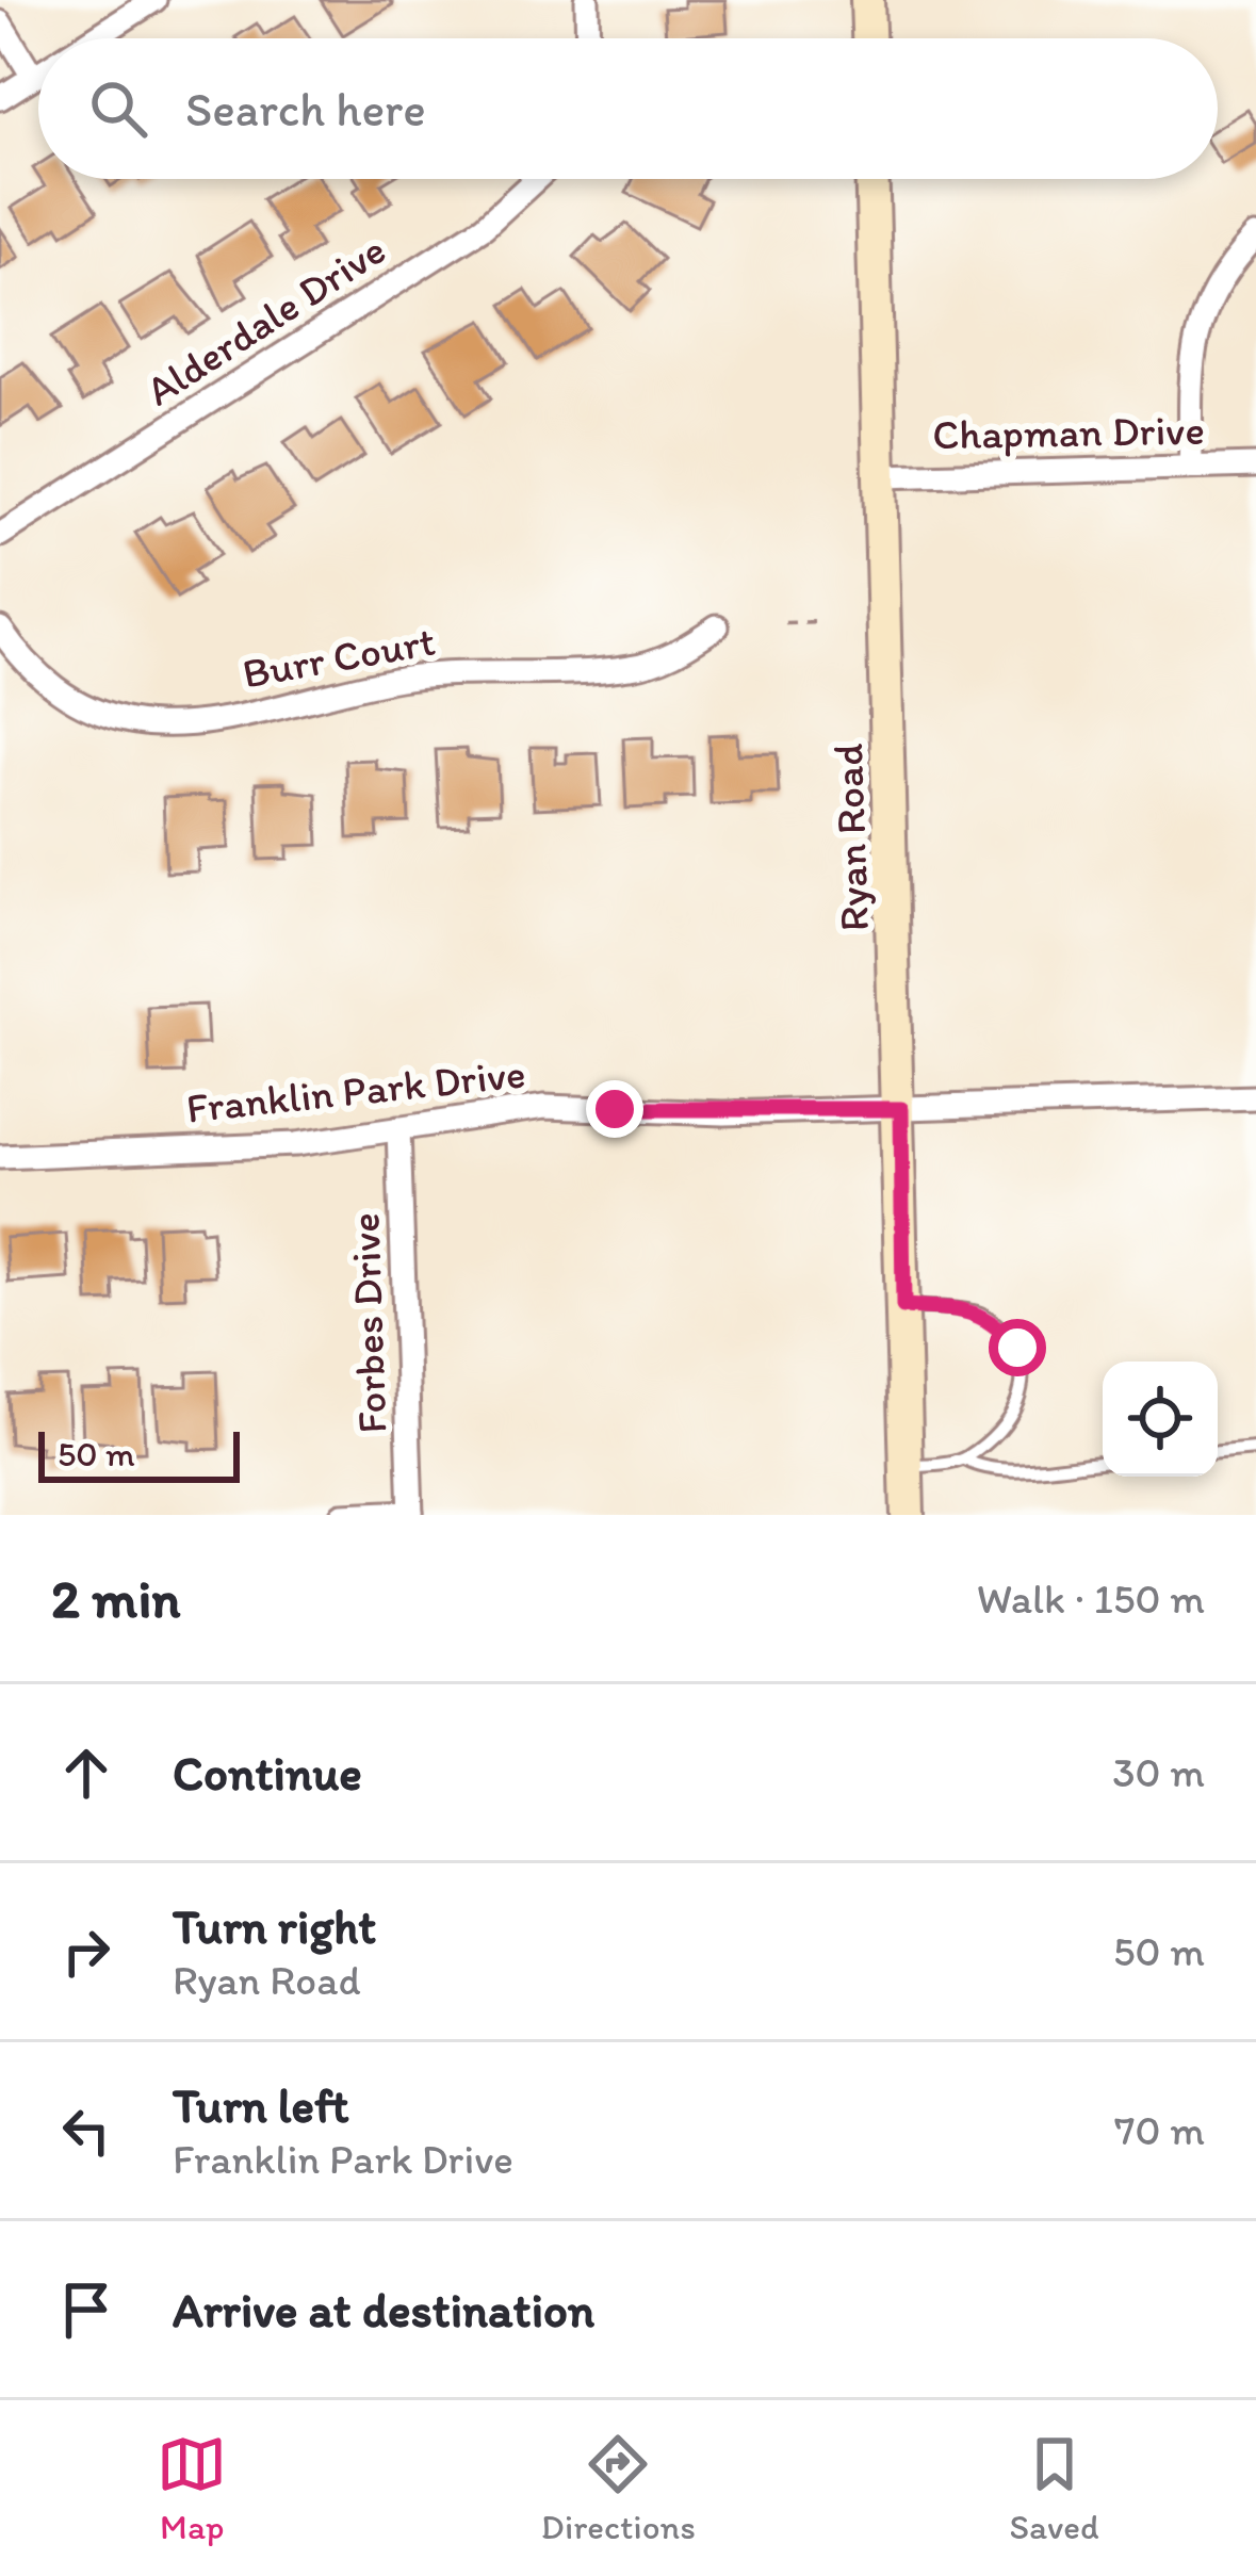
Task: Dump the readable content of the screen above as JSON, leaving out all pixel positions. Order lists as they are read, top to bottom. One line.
{"streets":{"main road":["Ryan Road"],"street":["Alderdale Drive","Chapman Drive","Burr Court","Franklin Park Drive","Forbes Drive"]},"crossings":[["Chapman Drive","Ryan Road"],["Ryan Road","Franklin Park Drive"],["Franklin Park Drive","Forbes Drive"]],"scale_bar":"50 m","page":{"search":"Search here","scale":"50 m","heading":["2 min","Walk · 150 m"],"list":[["Continue","30 m"],["Turn right","Ryan Road","50 m"],["Turn left","Franklin Park Drive","70 m"],"Arrive at destination"],"nav":["Map","Directions","Saved"]}}
